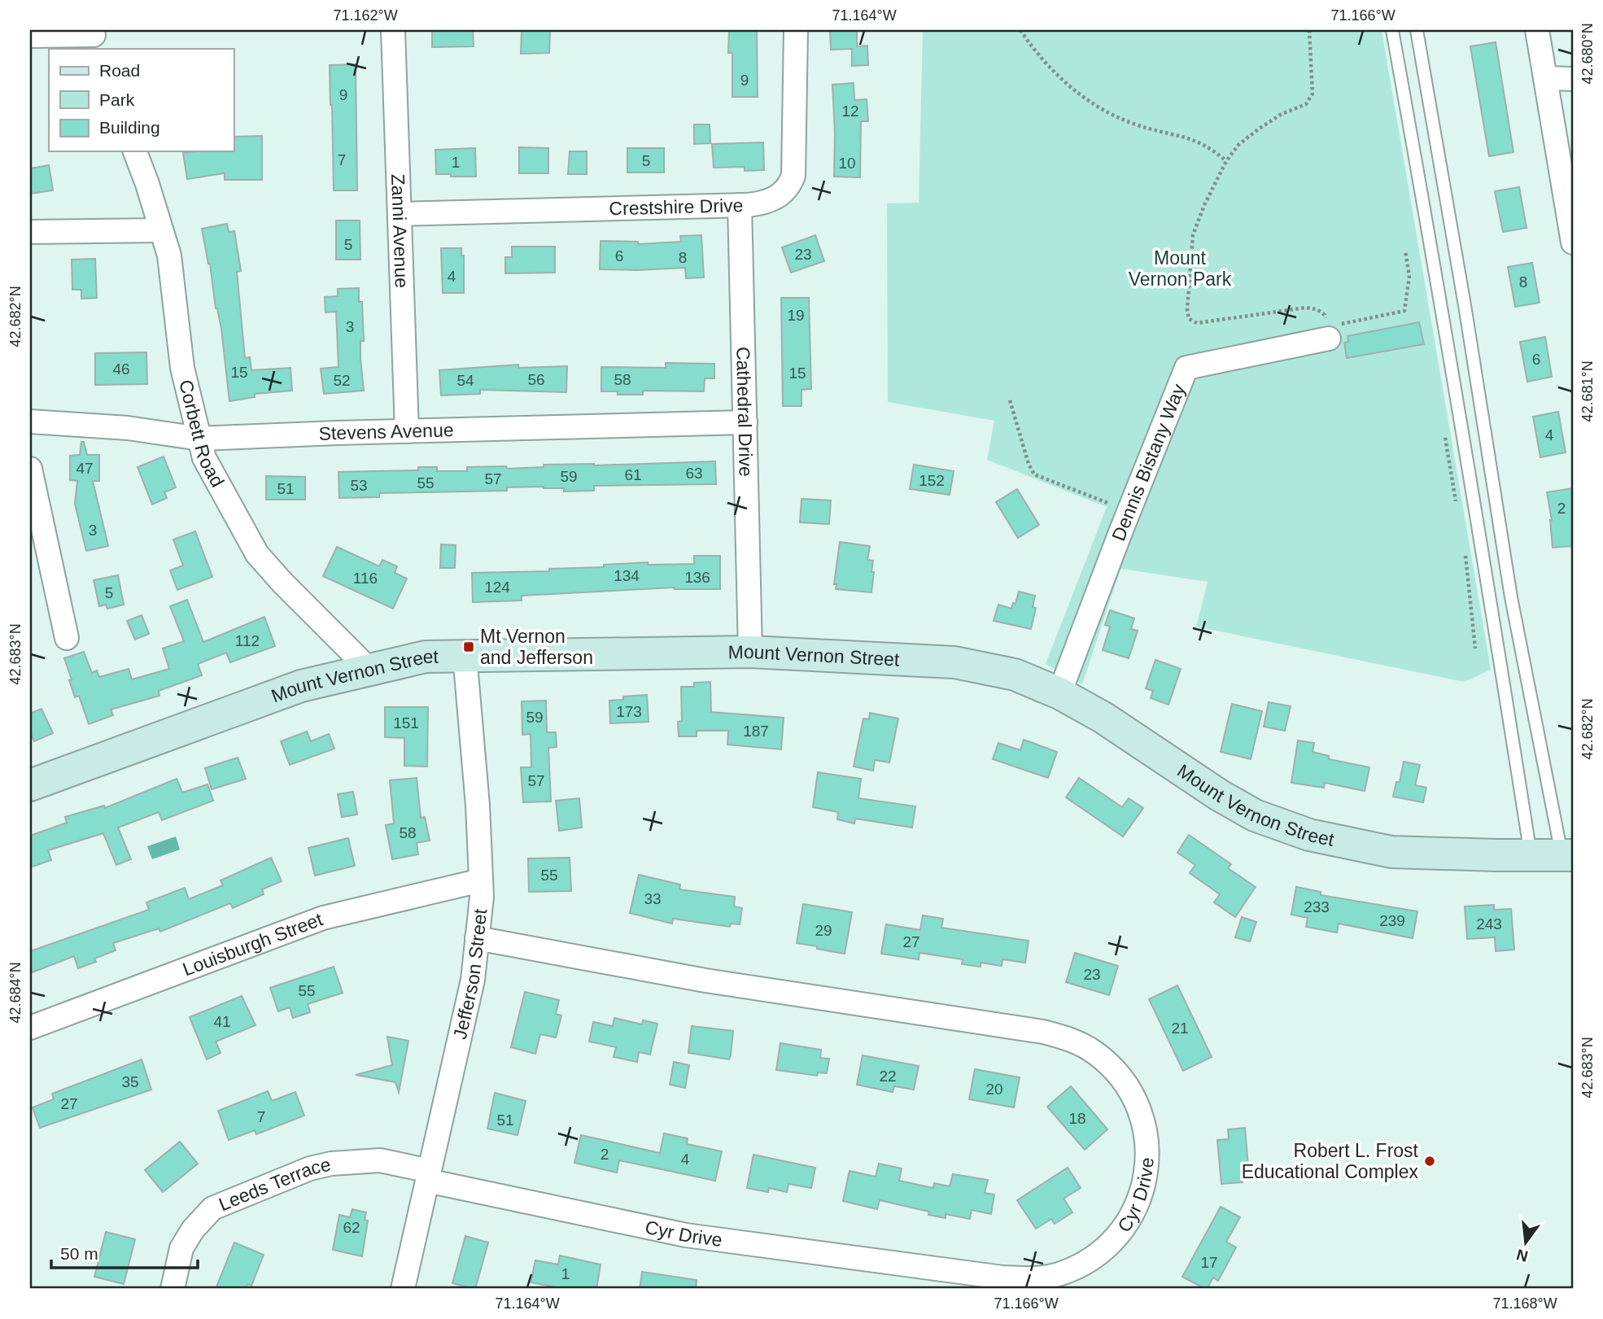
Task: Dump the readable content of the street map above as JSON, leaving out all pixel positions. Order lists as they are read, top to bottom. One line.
{"streets":{"main road":["Mount Vernon Street"],"street":["Crestshire Drive","Zanni Avenue","Cathedral Drive","Stevens Avenue","Corbett Road","Dennis Bistany Way","Louisburgh Street","Jefferson Street","Leeds Terrace","Cyr Drive"]},"crossings":[["Crestshire Drive","Zanni Avenue"],["Crestshire Drive","Cathedral Drive"],["Zanni Avenue","Stevens Avenue"],["Cathedral Drive","Stevens Avenue"],["Cathedral Drive","Mount Vernon Street"],["Stevens Avenue","Corbett Road"],["Corbett Road","Mount Vernon Street"],["Dennis Bistany Way","Mount Vernon Street"],["Mount Vernon Street","Jefferson Street"],["Louisburgh Street","Jefferson Street"],["Jefferson Street","Leeds Terrace"],["Jefferson Street","Cyr Drive"],["Leeds Terrace","Cyr Drive"]],"parks":["Mount Vernon Park"],"places":{"transit":["Mt Vernon and Jefferson"],"other":["Robert L. Frost Educational Complex"]},"house_numbers":["9","9","12","7","5","1","10","5","23","6","8","4","8","19","3","6","46","15","15","56","58","52","54","4","47","63","61","59","57","152","55","53","51","2","3","134","136","116","124","5","112","173","59","151","187","57","58","55","33","233","239","243","29","27","23","55","41","21","22","35","20","27","7","18","51","2","4","62","17","1"],"legend":["Road","Park","Building"],"scale_bar":"50 m","north":"bottom","coordinates":["71.162°W","71.164°W","71.166°W","42.680°N","42.682°N","42.681°N","42.683°N","42.684°N","71.168°W"]}
